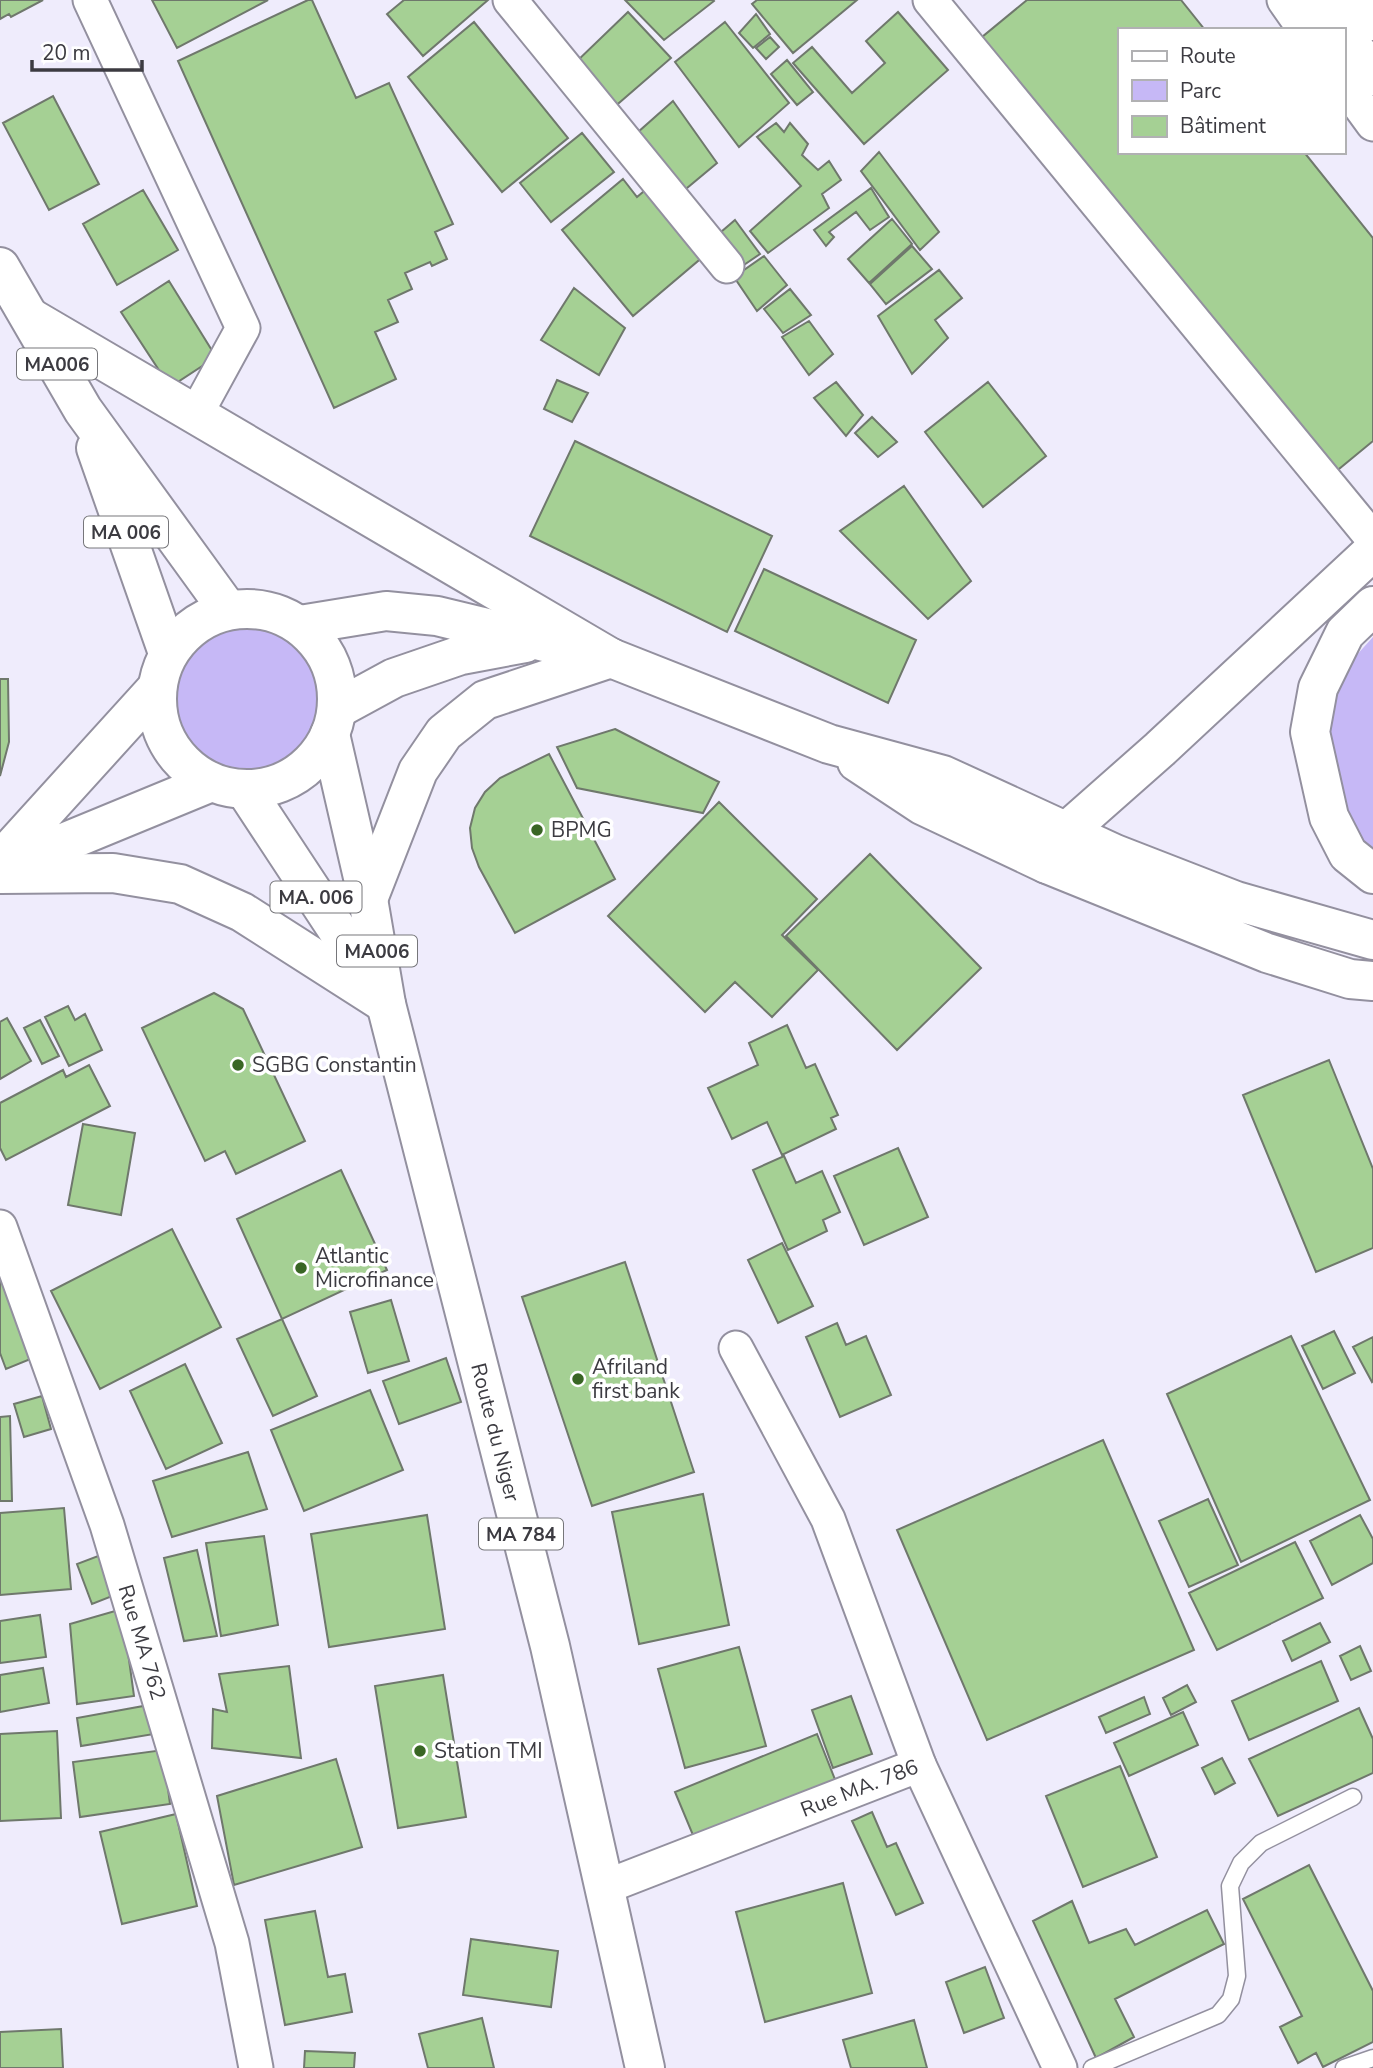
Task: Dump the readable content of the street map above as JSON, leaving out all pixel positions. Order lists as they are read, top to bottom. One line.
{"streets":{"main road":["MA006","MA 006","MA. 006","Route du Niger","MA 784"],"street":["Rue MA 762","Rue MA. 786"]},"crossings":[["MA006","MA 006"],["MA 006","Route du Niger"],["Route du Niger","Rue MA. 786"]],"places":["BPMG","SGBG Constantin","Atlantic Microfinance","Afriland first bank","Station TMI"],"legend":["Route","Parc","Bâtiment"],"scale_bar":"20 m"}
